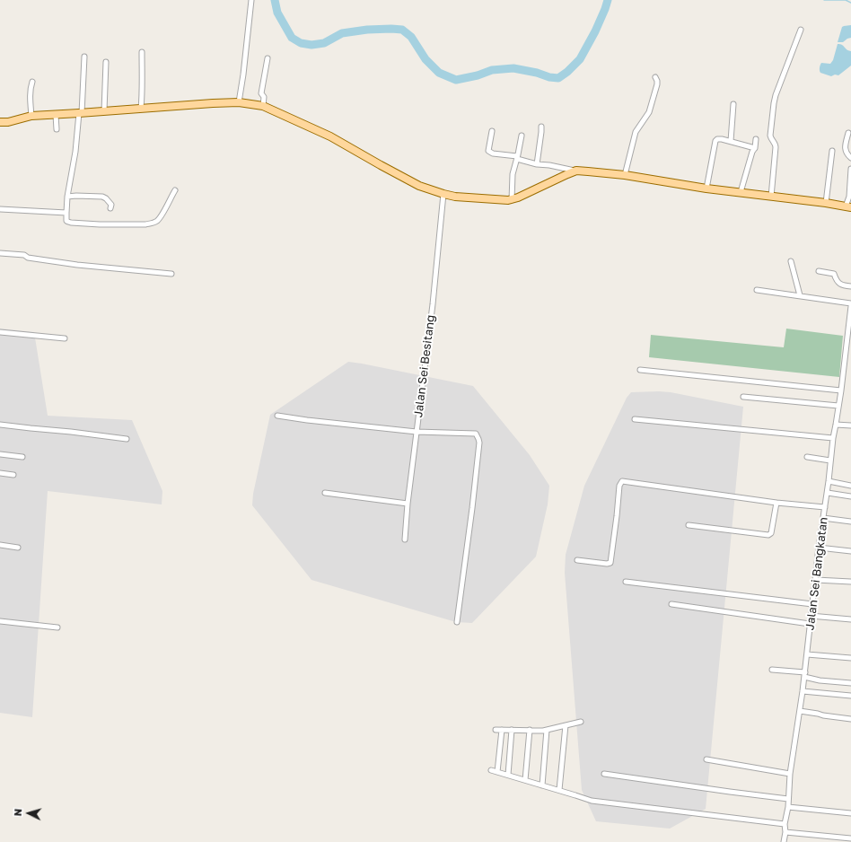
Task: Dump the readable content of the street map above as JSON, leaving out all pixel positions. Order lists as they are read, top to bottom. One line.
{"streets":{"street":["Jalan Sei Besitang","Jalan Sei Bangkatan"]},"north":"left"}
